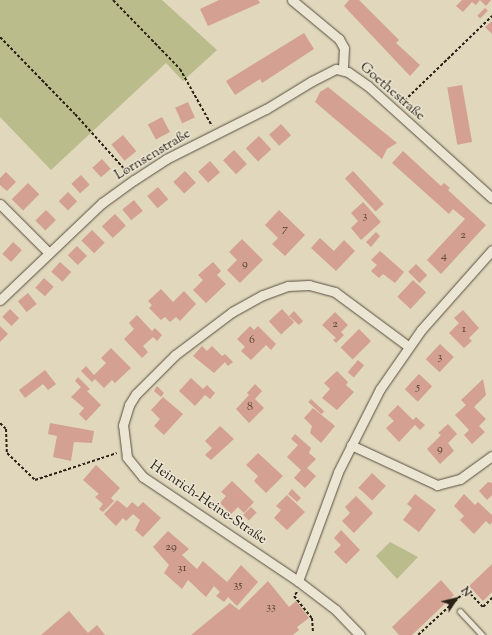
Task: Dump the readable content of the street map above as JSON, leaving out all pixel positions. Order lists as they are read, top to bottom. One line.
{"streets":{"street":["Goethestraße","Lornsenstraße","Heinrich-Heine-Straße"]},"crossings":[["Goethestraße","Lornsenstraße"]],"house_numbers":["3","7","2","4","9","2","1","6","3","5","8","9","29","31","35","33"],"north":"top right"}
